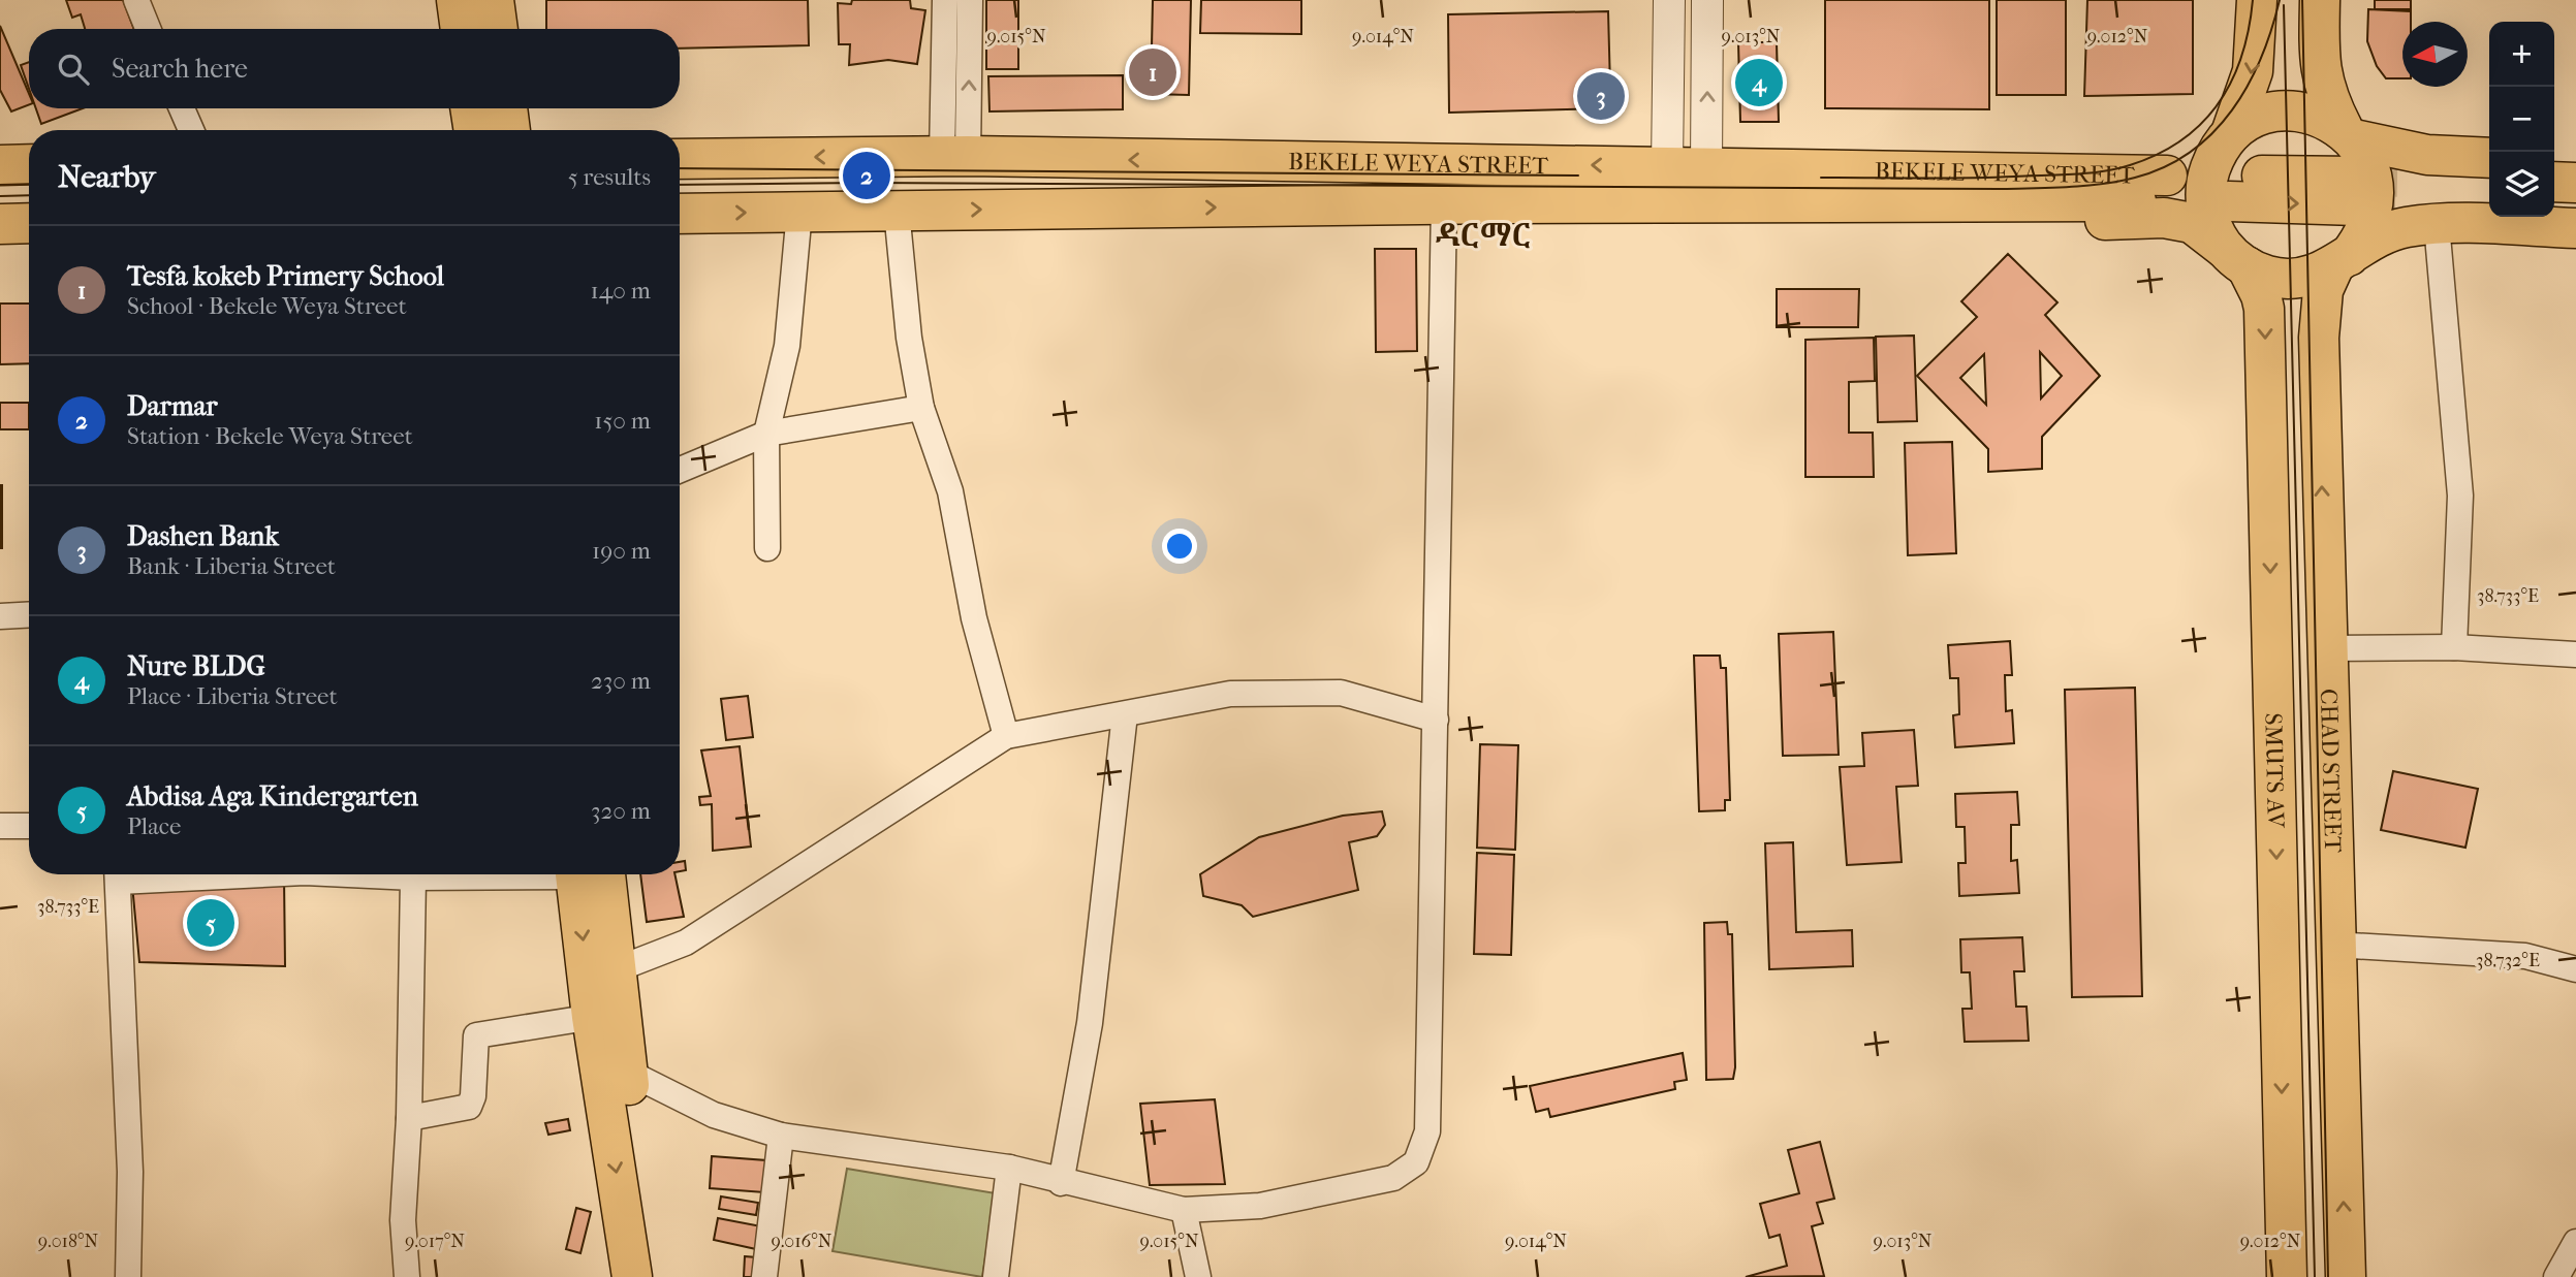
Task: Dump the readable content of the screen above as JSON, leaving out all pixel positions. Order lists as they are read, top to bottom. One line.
{"streets":{"main road":["BEKELE WEYA STREET","SMUTS AV","CHAD STREET"]},"crossings":[["SMUTS AV","CHAD STREET"]],"one_way":["SMUTS AV","CHAD STREET"],"districts":["ዳርማር"],"north":"left","page":{"map_buttons":["+","−"],"search":"Search here","pins":["1","4","3","2","5"],"heading":["Nearby","5 results"],"list":[{"mark":"1","name":"Tesfa kokeb Primery School","note":"School · Bekele Weya Street","value":"140 m"},{"mark":"2","name":"Darmar","note":"Station · Bekele Weya Street","value":"150 m"},{"mark":"3","name":"Dashen Bank","note":"Bank · Liberia Street","value":"190 m"},{"mark":"4","name":"Nure BLDG","note":"Place · Liberia Street","value":"230 m"},{"mark":"5","name":"Abdisa Aga Kindergarten","note":"Place","value":"320 m"}]},"coordinates":["9.015°N","9.014°N","9.013°N","9.012°N","38.733°E","38.732°E","9.018°N","9.017°N","9.016°N"]}
